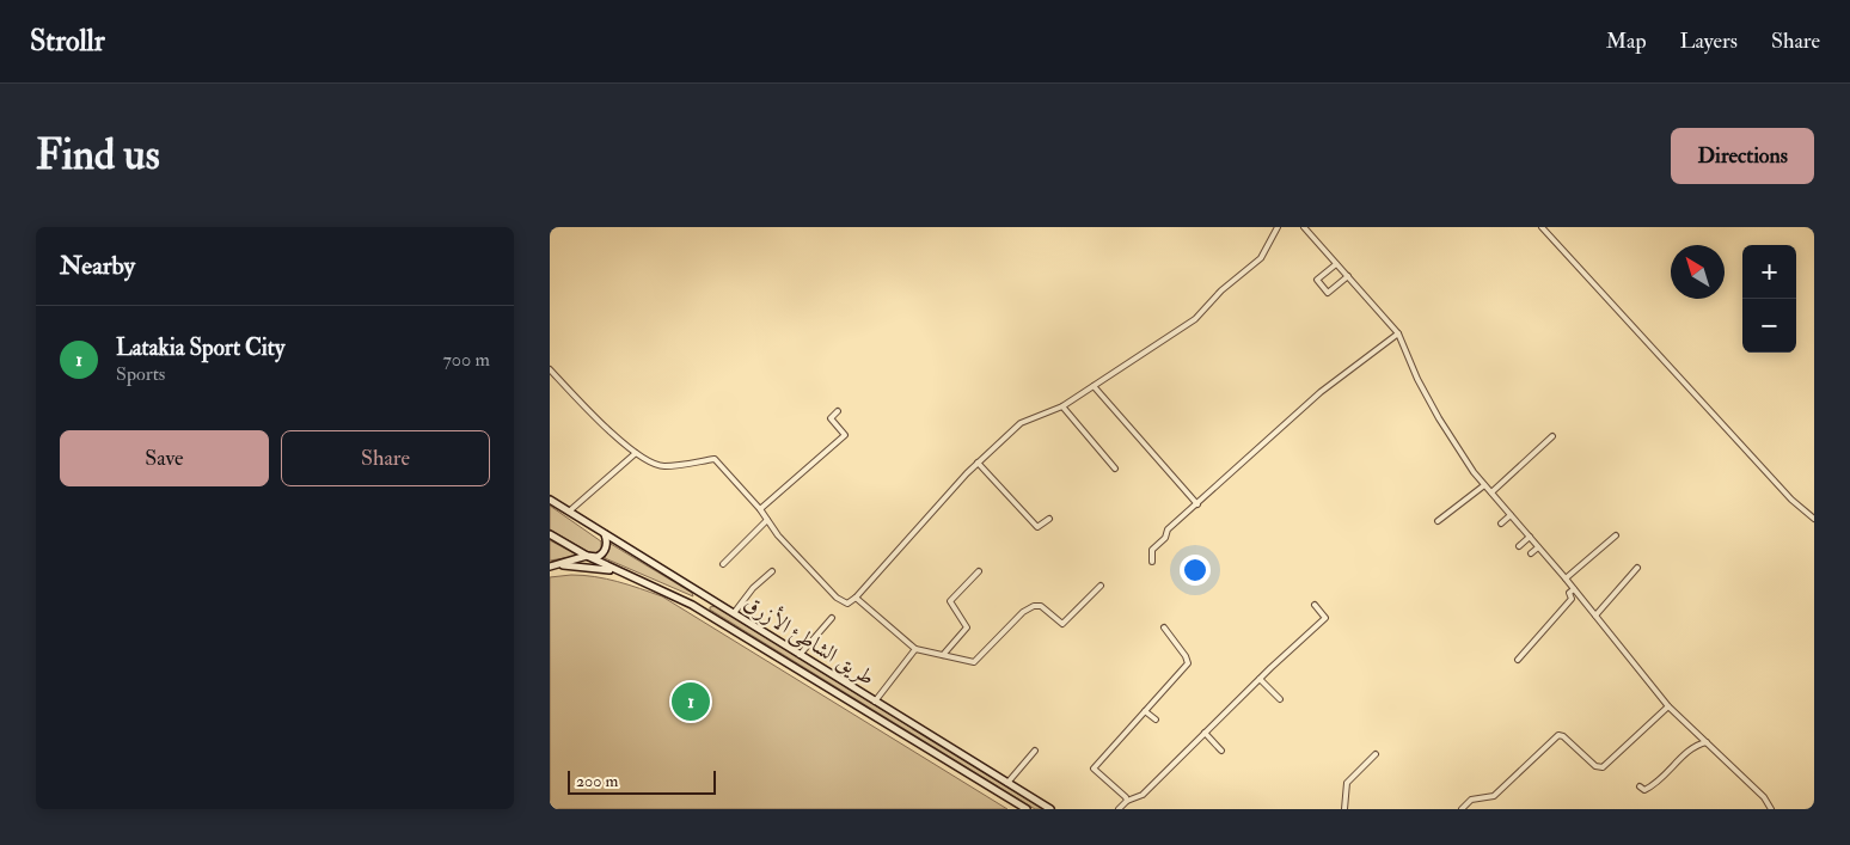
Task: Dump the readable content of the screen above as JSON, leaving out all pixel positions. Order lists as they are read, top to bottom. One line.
{"streets":{"main road":["طريق الشاطئ الأزرق"]},"scale_bar":"200 m","north":"top left","page":{"header":"Strollr","nav":["Map","Layers","Share"],"buttons":["Directions",["Save","Share"]],"title":"Find us","heading":"Nearby","map_buttons":["+","−"],"list":[{"mark":"1","name":"Latakia Sport City","note":"Sports","value":"700 m"}],"pins":"1","scale":"200 m"}}
